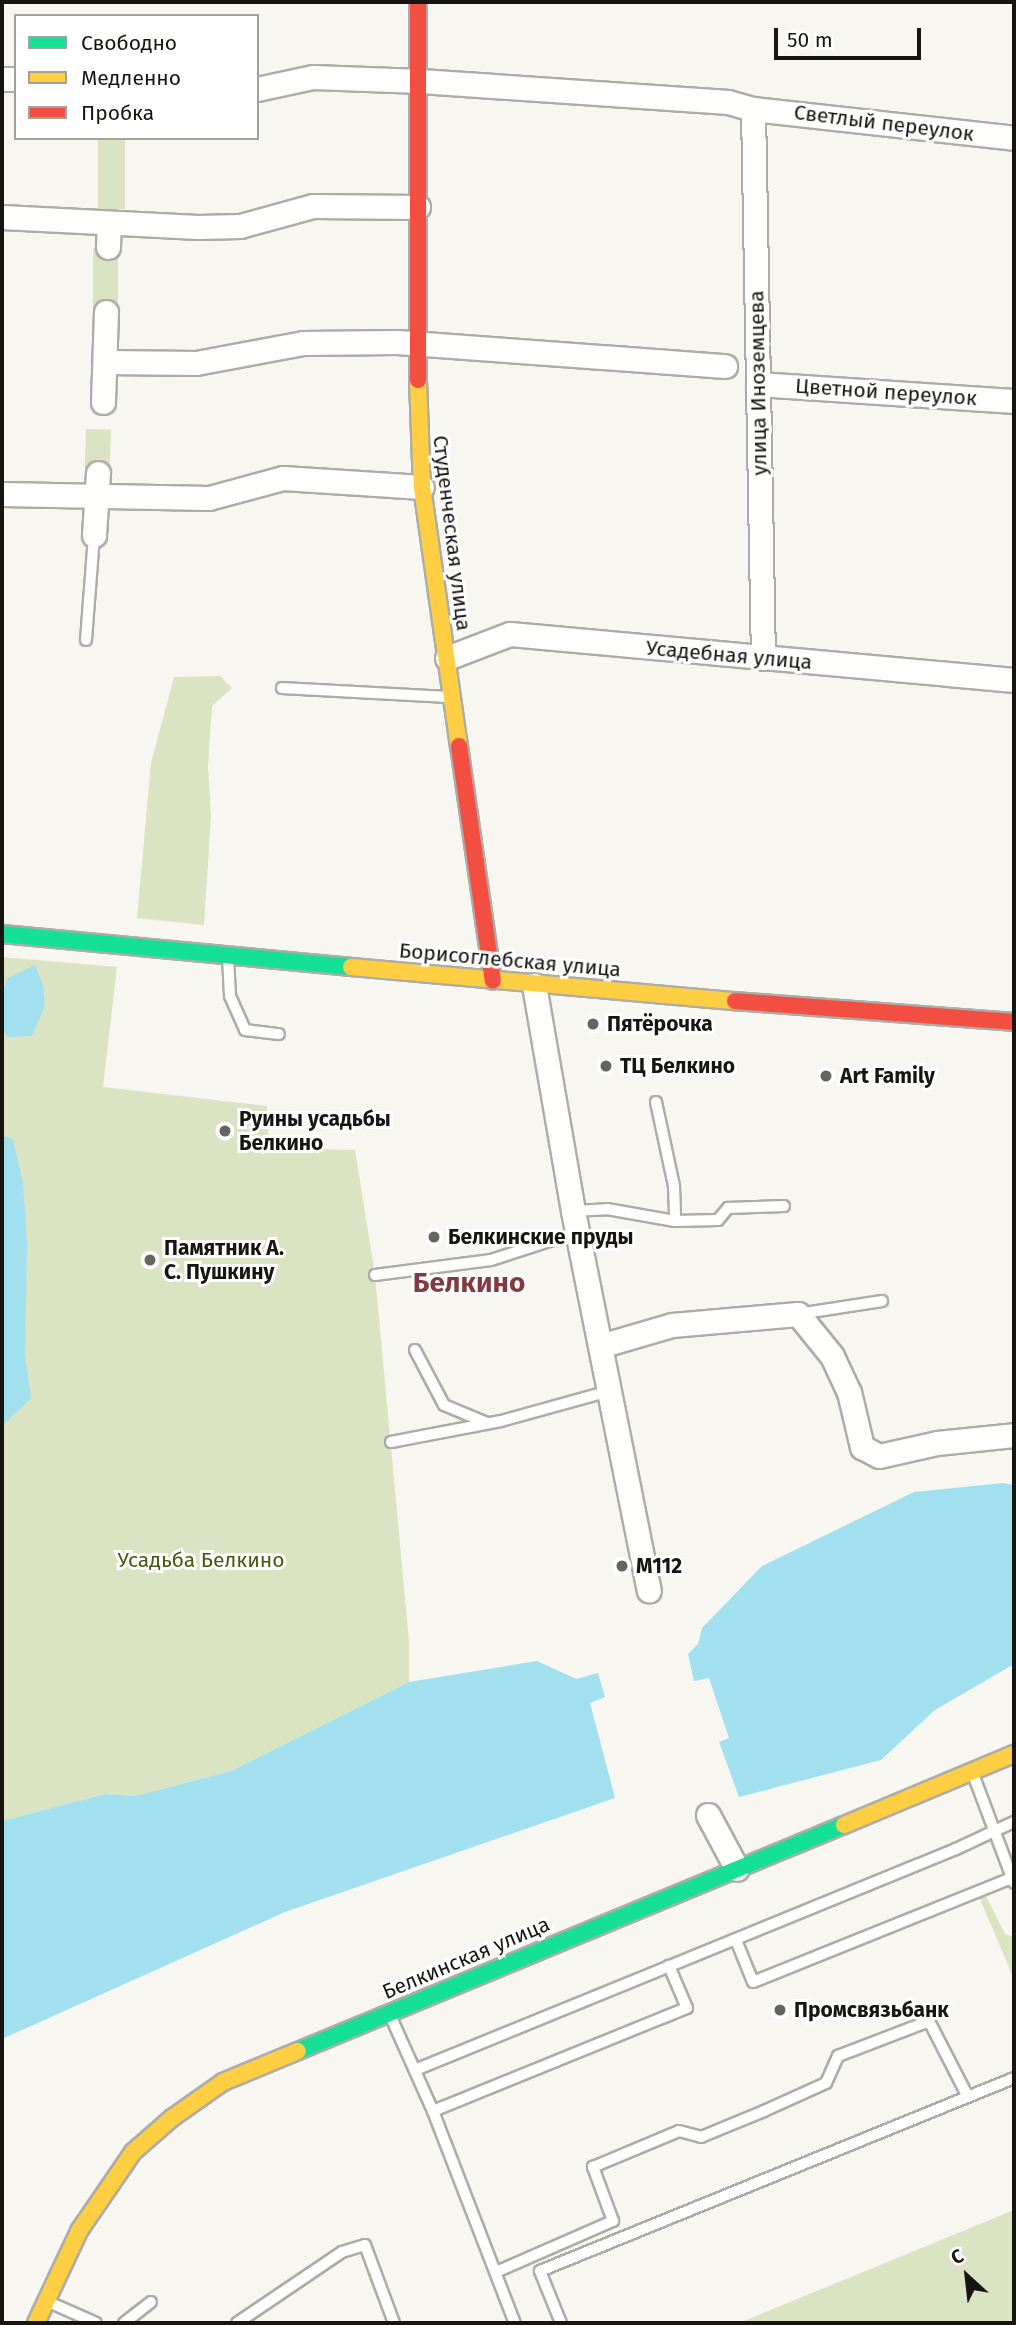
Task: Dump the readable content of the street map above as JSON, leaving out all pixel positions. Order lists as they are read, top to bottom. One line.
{"streets":{"street":["Светлый переулок","улица Иноземцева","Цветной переулок","Студенческая улица","Усадебная улица","Борисоглебская улица","Белкинская улица"]},"crossings":[["Светлый переулок","улица Иноземцева"],["Светлый переулок","Студенческая улица"],["улица Иноземцева","Цветной переулок"],["улица Иноземцева","Усадебная улица"],["Студенческая улица","Усадебная улица"],["Студенческая улица","Борисоглебская улица"]],"districts":["Белкино"],"parks":["Усадьба Белкино"],"places":["Пятёрочка","ТЦ Белкино","Art Family","Руины усадьбы Белкино","Белкинские пруды","Памятник А. С. Пушкину","М112","Промсвязьбанк"],"legend":["Свободно","Медленно","Пробка"],"scale_bar":"50 m","north":"top left"}
